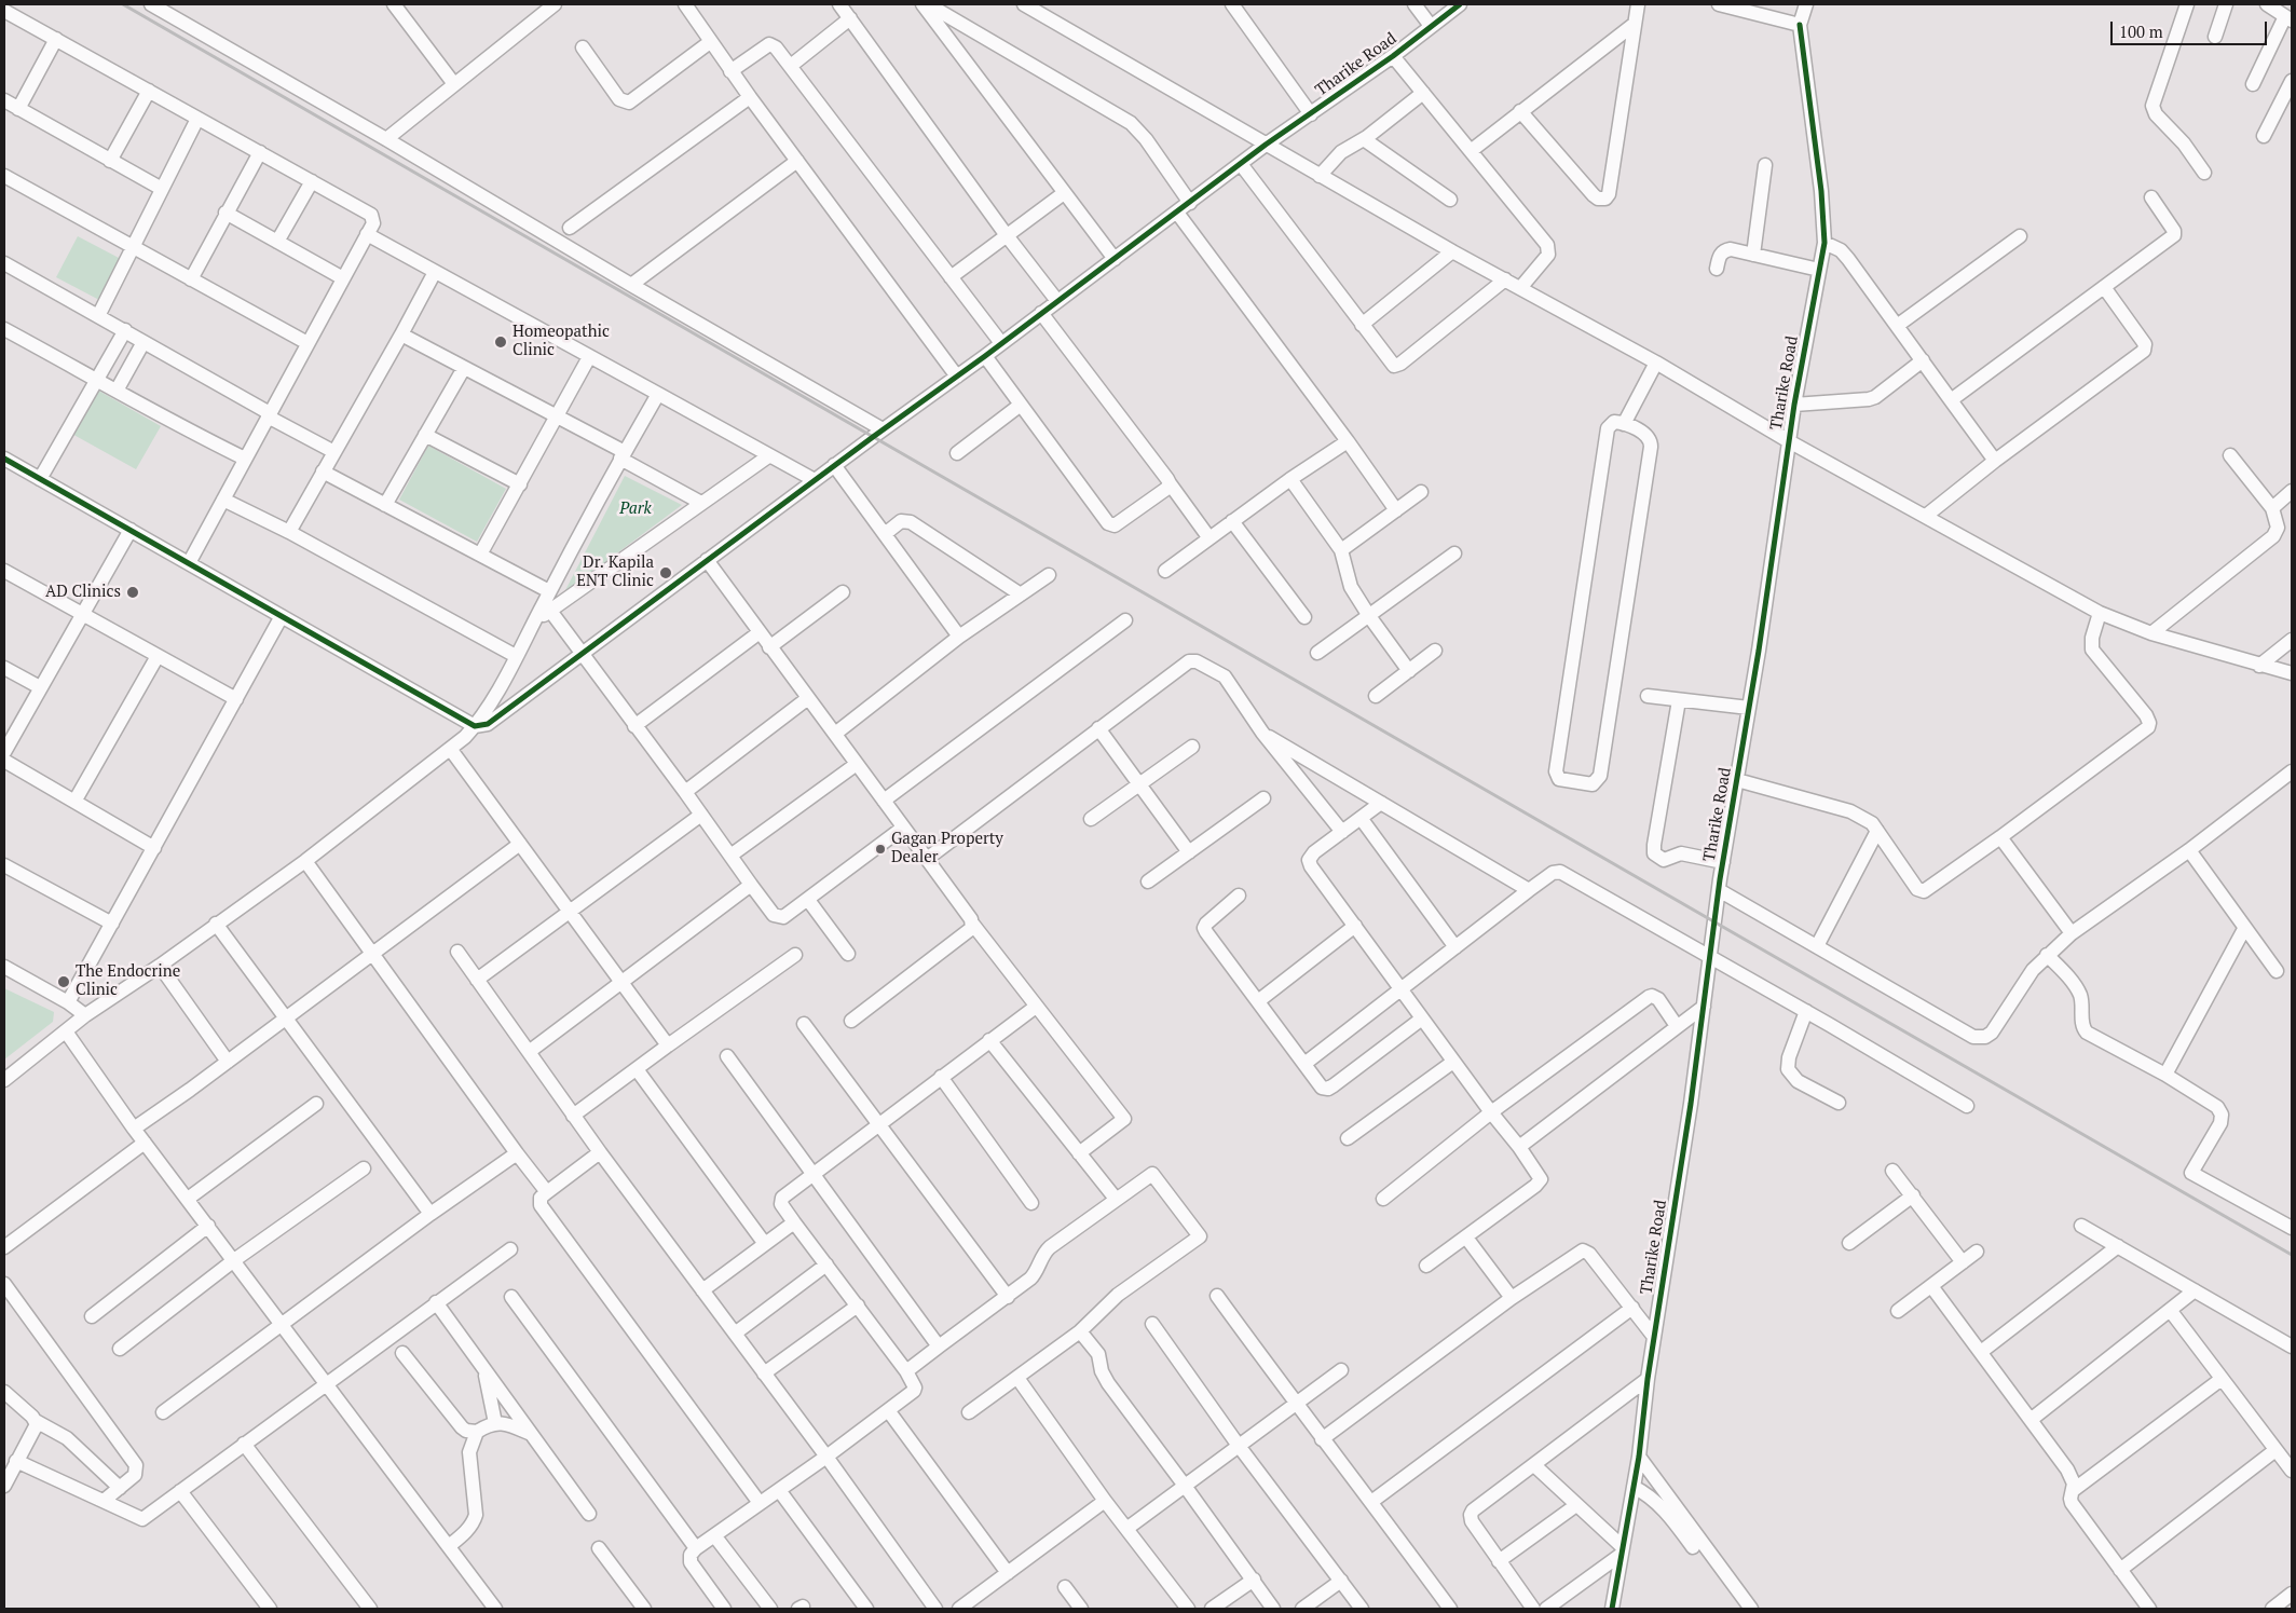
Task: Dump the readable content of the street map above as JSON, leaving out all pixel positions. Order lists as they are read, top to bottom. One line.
{"streets":{"street":["Tharike Road"]},"parks":["Park"],"places":["Homeopathic Clinic","Dr. Kapila ENT Clinic","AD Clinics","Gagan Property Dealer","The Endocrine Clinic"],"scale_bar":"100 m"}
